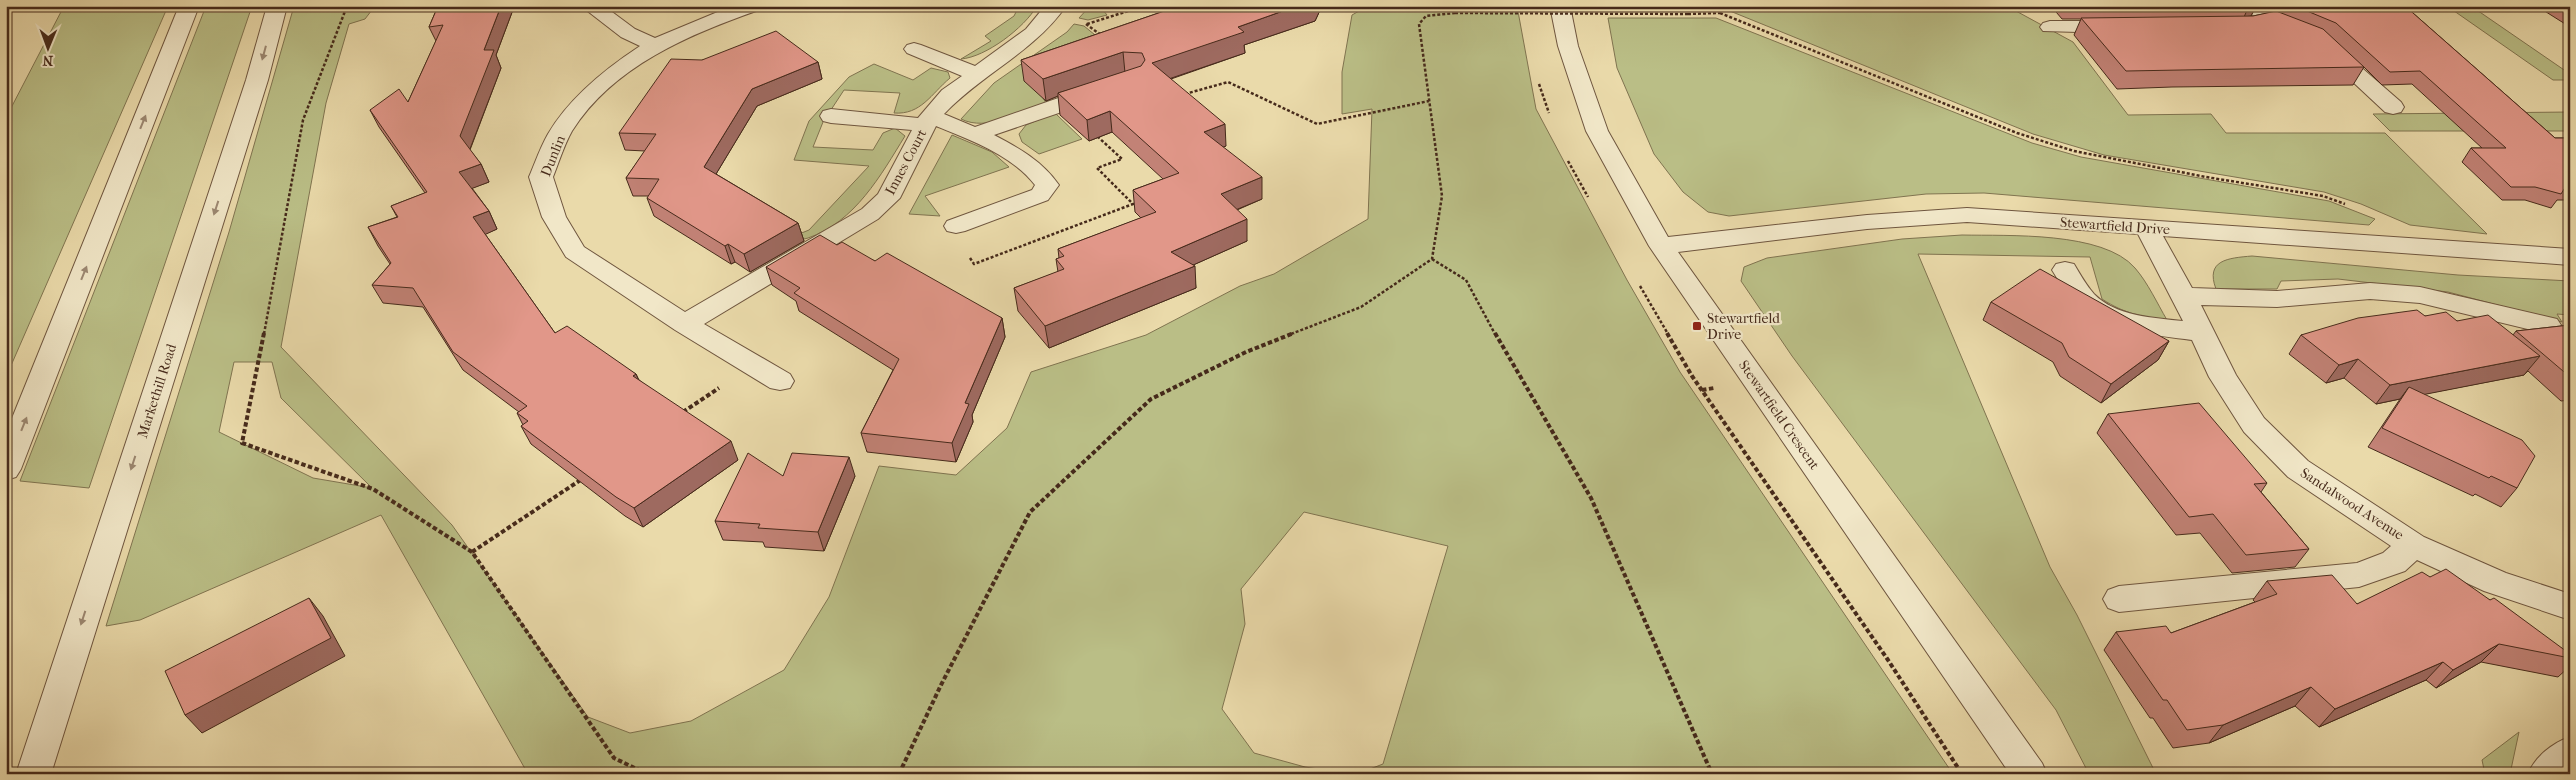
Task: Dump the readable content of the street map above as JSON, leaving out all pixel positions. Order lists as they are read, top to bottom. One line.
{"streets":{"street":["Dunlin","Innes Court","Stewartfield Drive","Markethill Road","Stewartfield Crescent","Sandalwood Avenue"]},"crossings":[["Dunlin","Innes Court"],["Stewartfield Drive","Stewartfield Crescent"],["Stewartfield Drive","Sandalwood Avenue"]],"places":{"transit":["Stewartfield Drive"]},"north":"bottom"}
